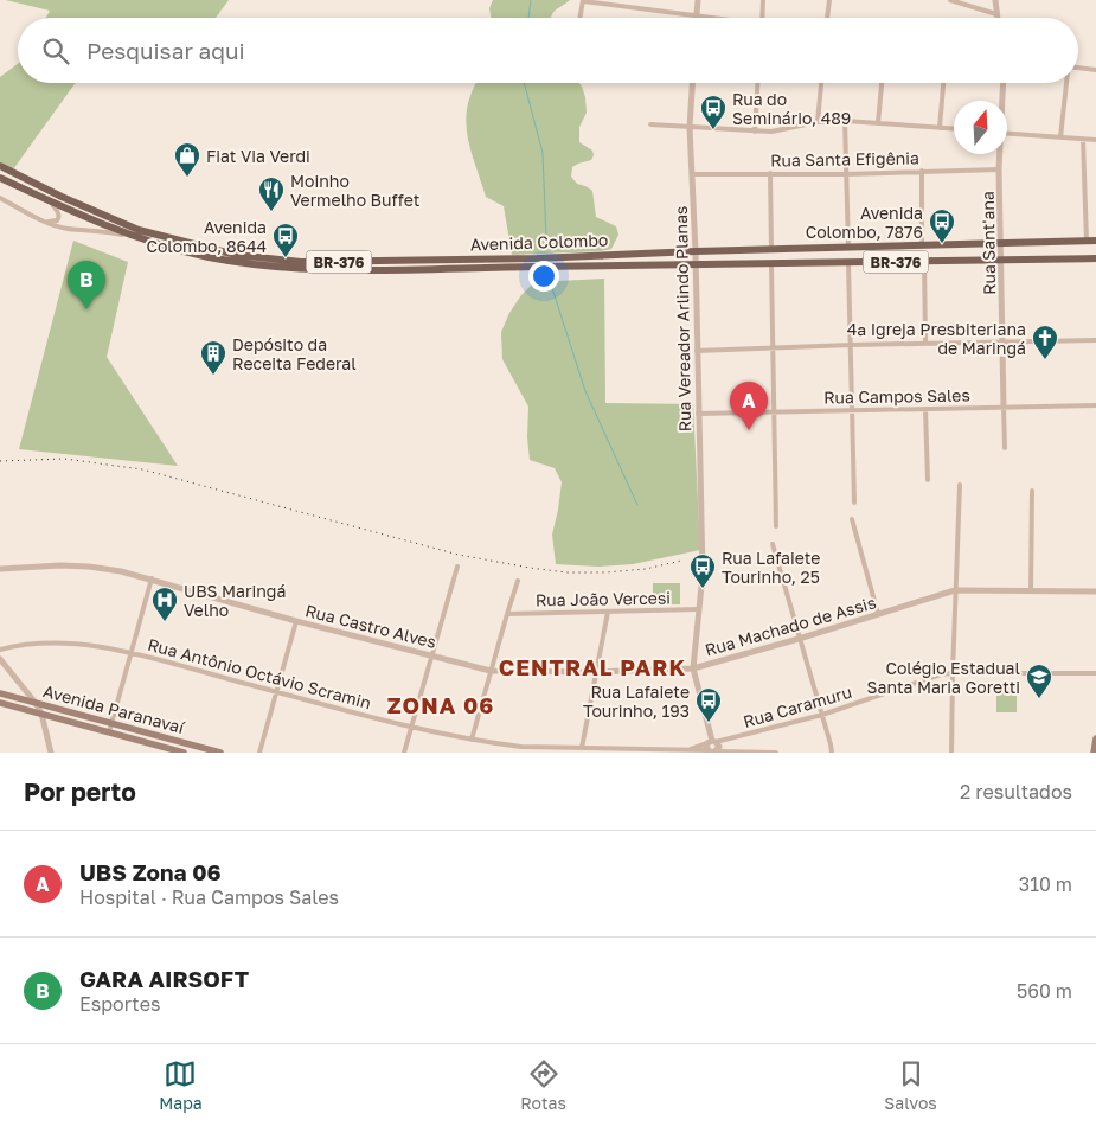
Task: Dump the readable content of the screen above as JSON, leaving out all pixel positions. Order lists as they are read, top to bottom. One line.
{"streets":{"main road":["Avenida Colombo","BR-376","Avenida Paranavaí"],"street":["Rua Santa Efigênia","Rua Sant'ana","Rua Vereador Arlindo Planas","Rua Campos Sales","Rua João Vercesi","Rua Castro Alves","Rua Machado de Assis","Rua Antônio Octávio Scramin","Rua Caramuru"]},"crossings":[["Rua Santa Efigênia","Rua Sant'ana"],["Rua Santa Efigênia","Rua Vereador Arlindo Planas"],["Avenida Colombo","Rua Sant'ana"],["Avenida Colombo","Rua Vereador Arlindo Planas"],["Rua Sant'ana","Rua Campos Sales"],["Rua Vereador Arlindo Planas","Rua Campos Sales"],["Rua Vereador Arlindo Planas","Rua João Vercesi"],["Rua Vereador Arlindo Planas","Rua Machado de Assis"],["Rua Castro Alves","Rua Machado de Assis"],["Rua Antônio Octávio Scramin","Rua Caramuru"]],"districts":["CENTRAL PARK","ZONA 06"],"places":{"bus stop":["Rua do Seminário, 489","Avenida Colombo, 7876","Avenida Colombo, 8644","Rua Lafaiete Tourinho, 25","Rua Lafaiete Tourinho, 193"],"shop":["Fiat Via Verdi"],"restaurant":["Moinho Vermelho Buffet"],"church":["4ª Igreja Presbiteriana de Maringá"],"building":["Depósito da Receita Federal"],"hospital":["UBS Maringá Velho"],"school or university":["Colégio Estadual Santa Maria Goretti"]},"north":"top","page":{"search":"Pesquisar aqui","pins":["B","A"],"heading":["Por perto","2 resultados"],"list":[{"mark":"A","name":"UBS Zona 06","note":"Hospital · Rua Campos Sales","value":"310 m"},{"mark":"B","name":"GARA AIRSOFT","note":"Esportes","value":"560 m"}],"nav":["Mapa","Rotas","Salvos"]}}
